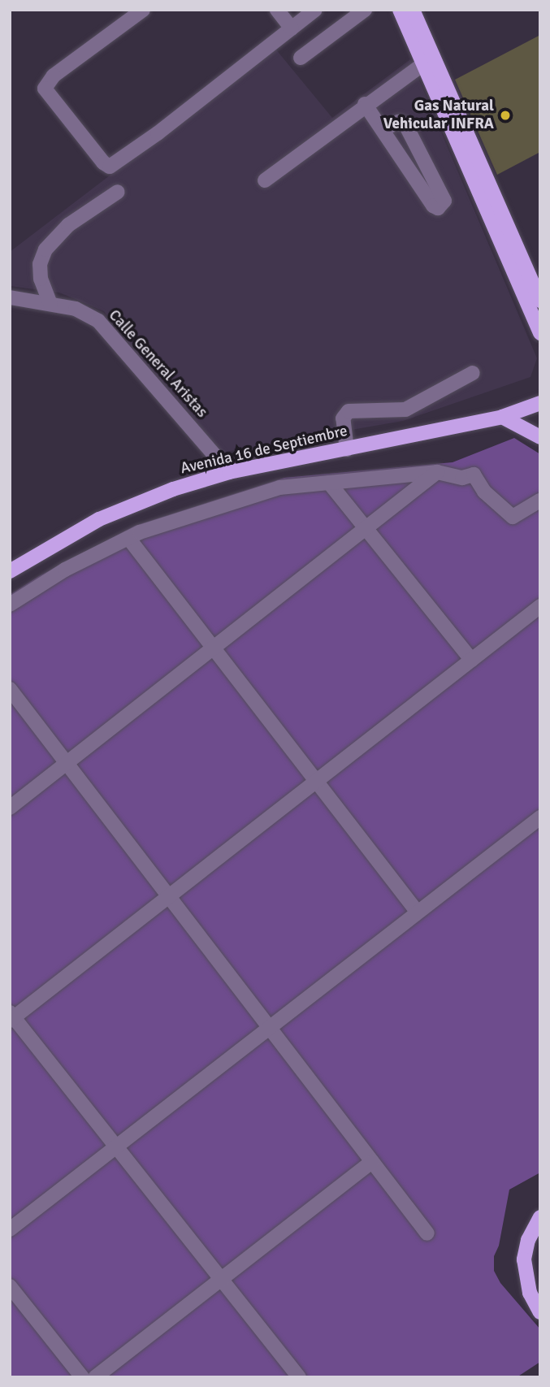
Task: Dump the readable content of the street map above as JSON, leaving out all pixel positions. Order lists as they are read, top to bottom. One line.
{"streets":{"main road":["Avenida 16 de Septiembre"],"street":["Calle General Aristas"]},"crossings":[["Calle General Aristas","Avenida 16 de Septiembre"]],"places":["Gas Natural Vehicular INFRA"]}
